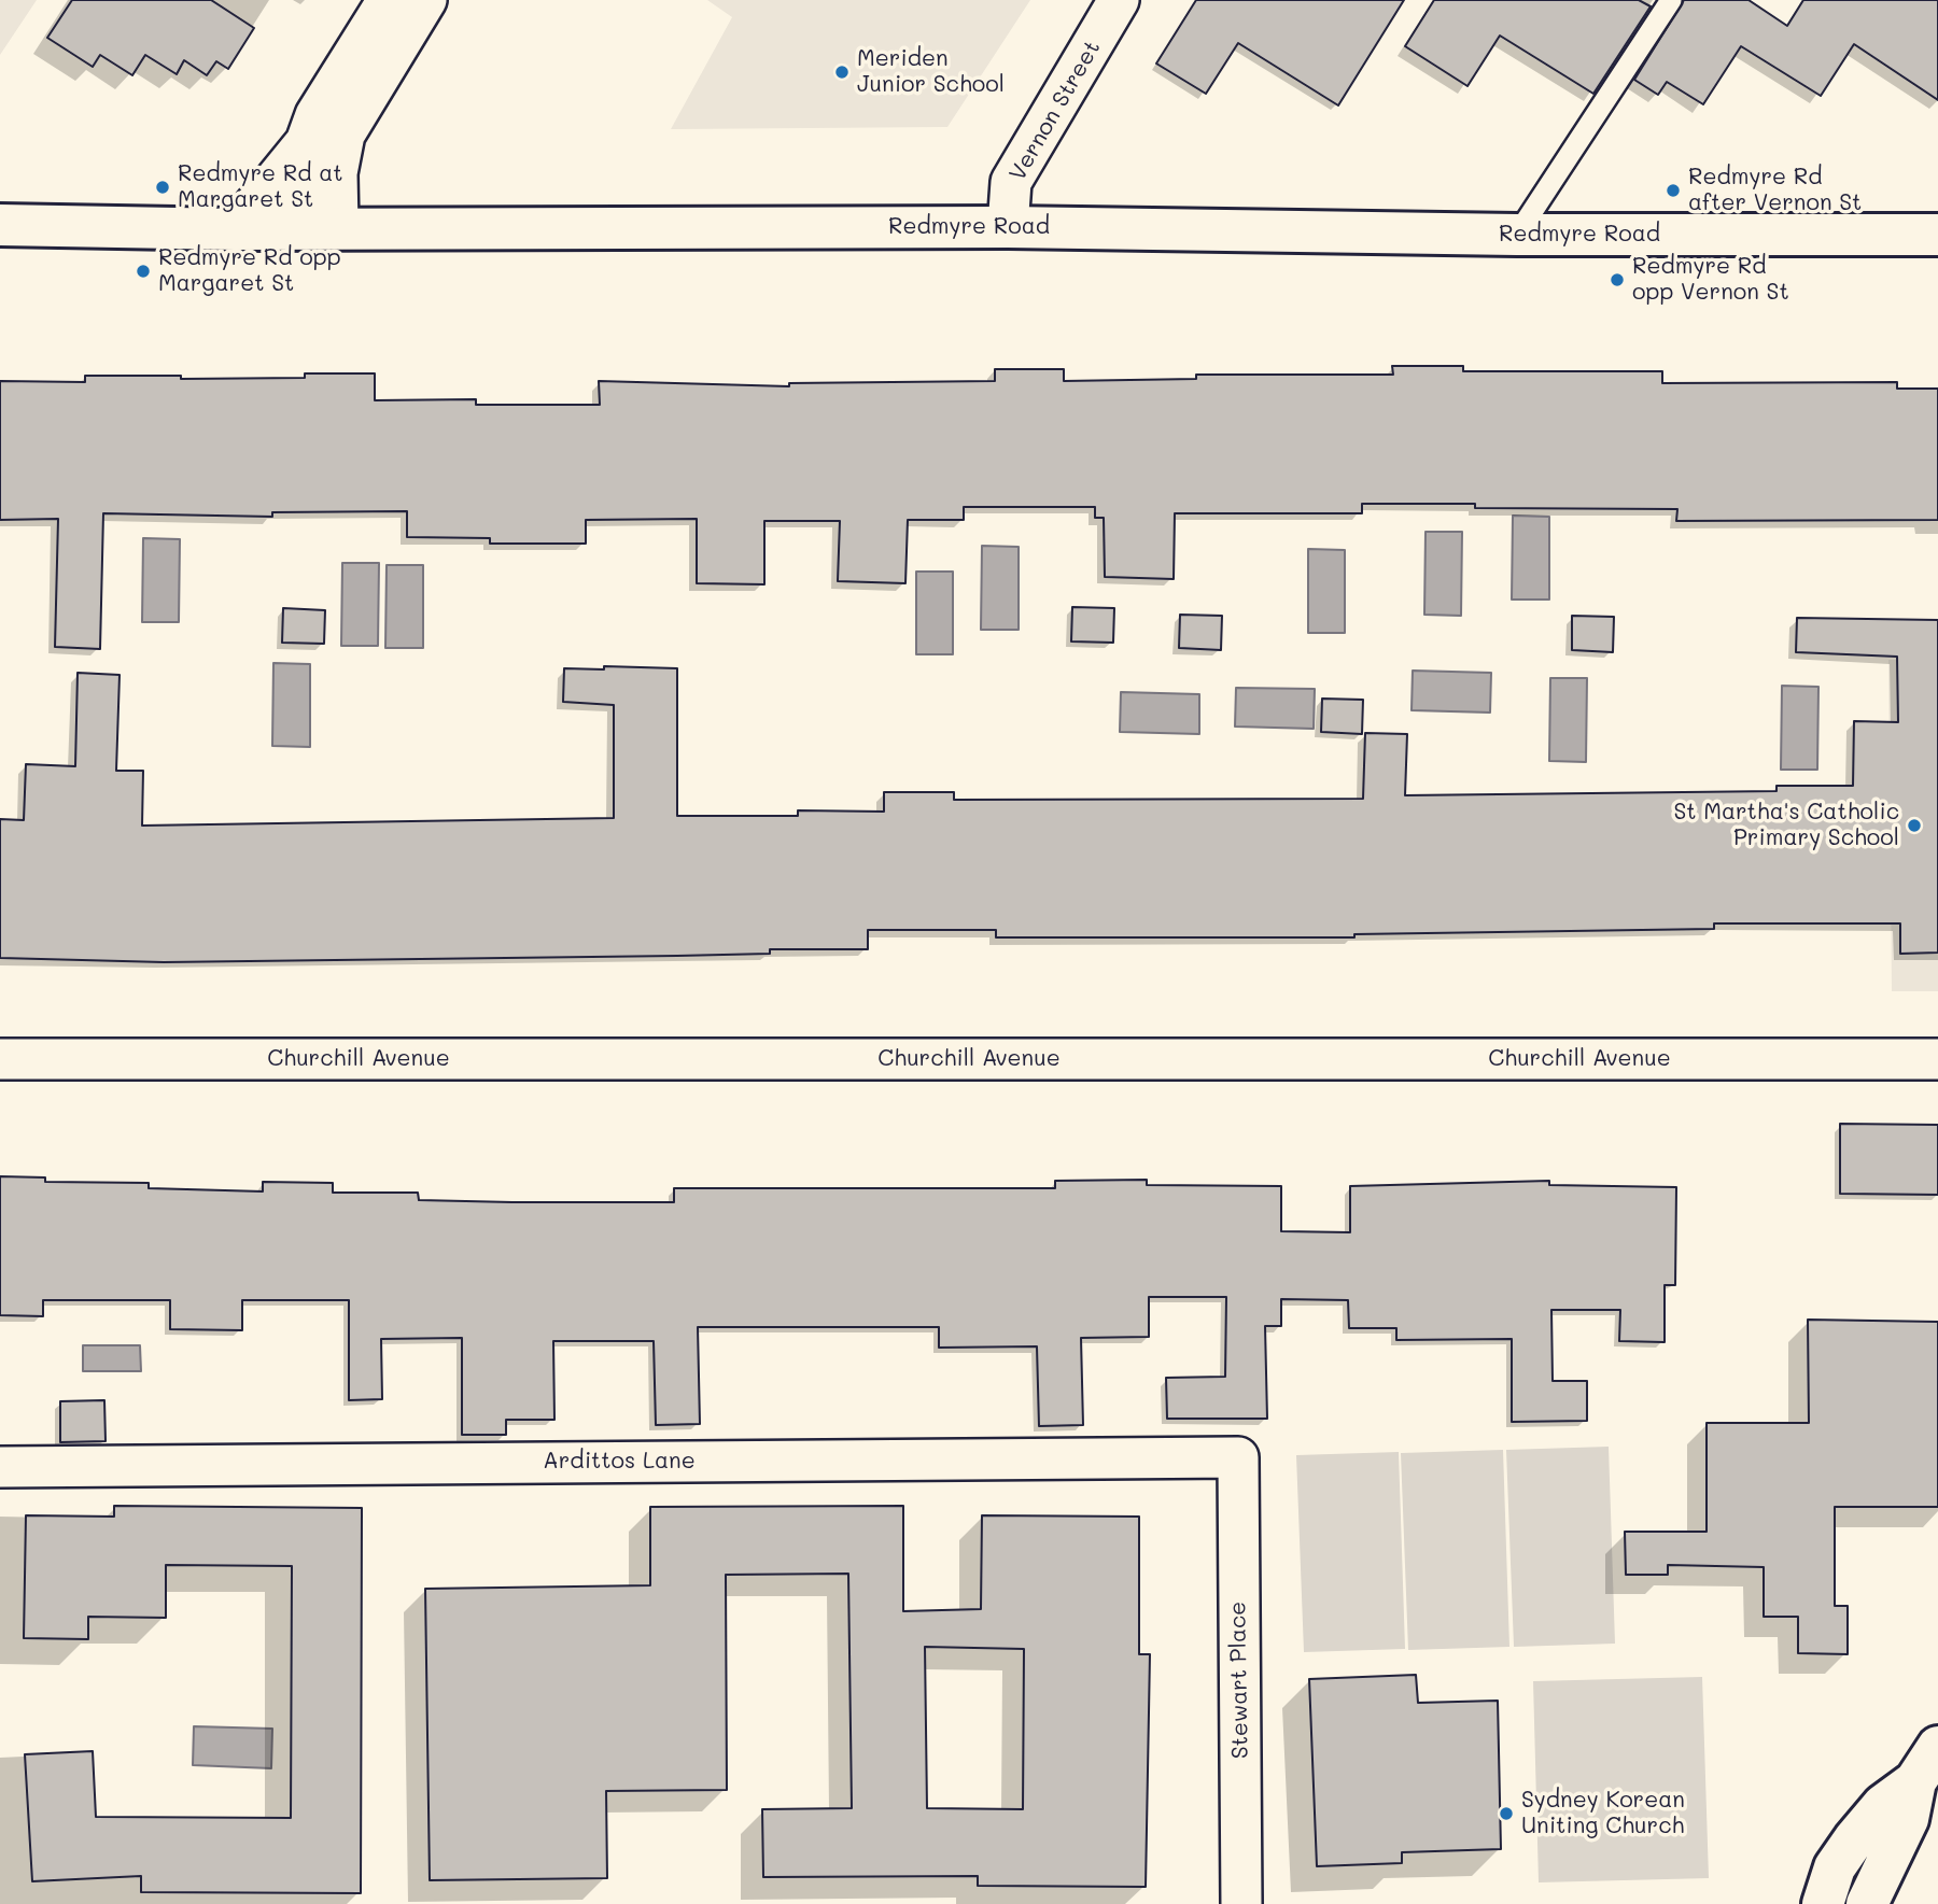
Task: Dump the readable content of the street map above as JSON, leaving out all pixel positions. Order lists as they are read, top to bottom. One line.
{"streets":{"main road":["Redmyre Road"],"street":["Vernon Street","Churchill Avenue","Ardittos Lane","Stewart Place"]},"crossings":[["Vernon Street","Redmyre Road"],["Ardittos Lane","Stewart Place"]],"places":["Meriden Junior School","Redmyre Rd at Margaret St","Redmyre Rd after Vernon St","Redmyre Rd opp Margaret St","Redmyre Rd opp Vernon St","St Martha's Catholic Primary School","Sydney Korean Uniting Church"]}
